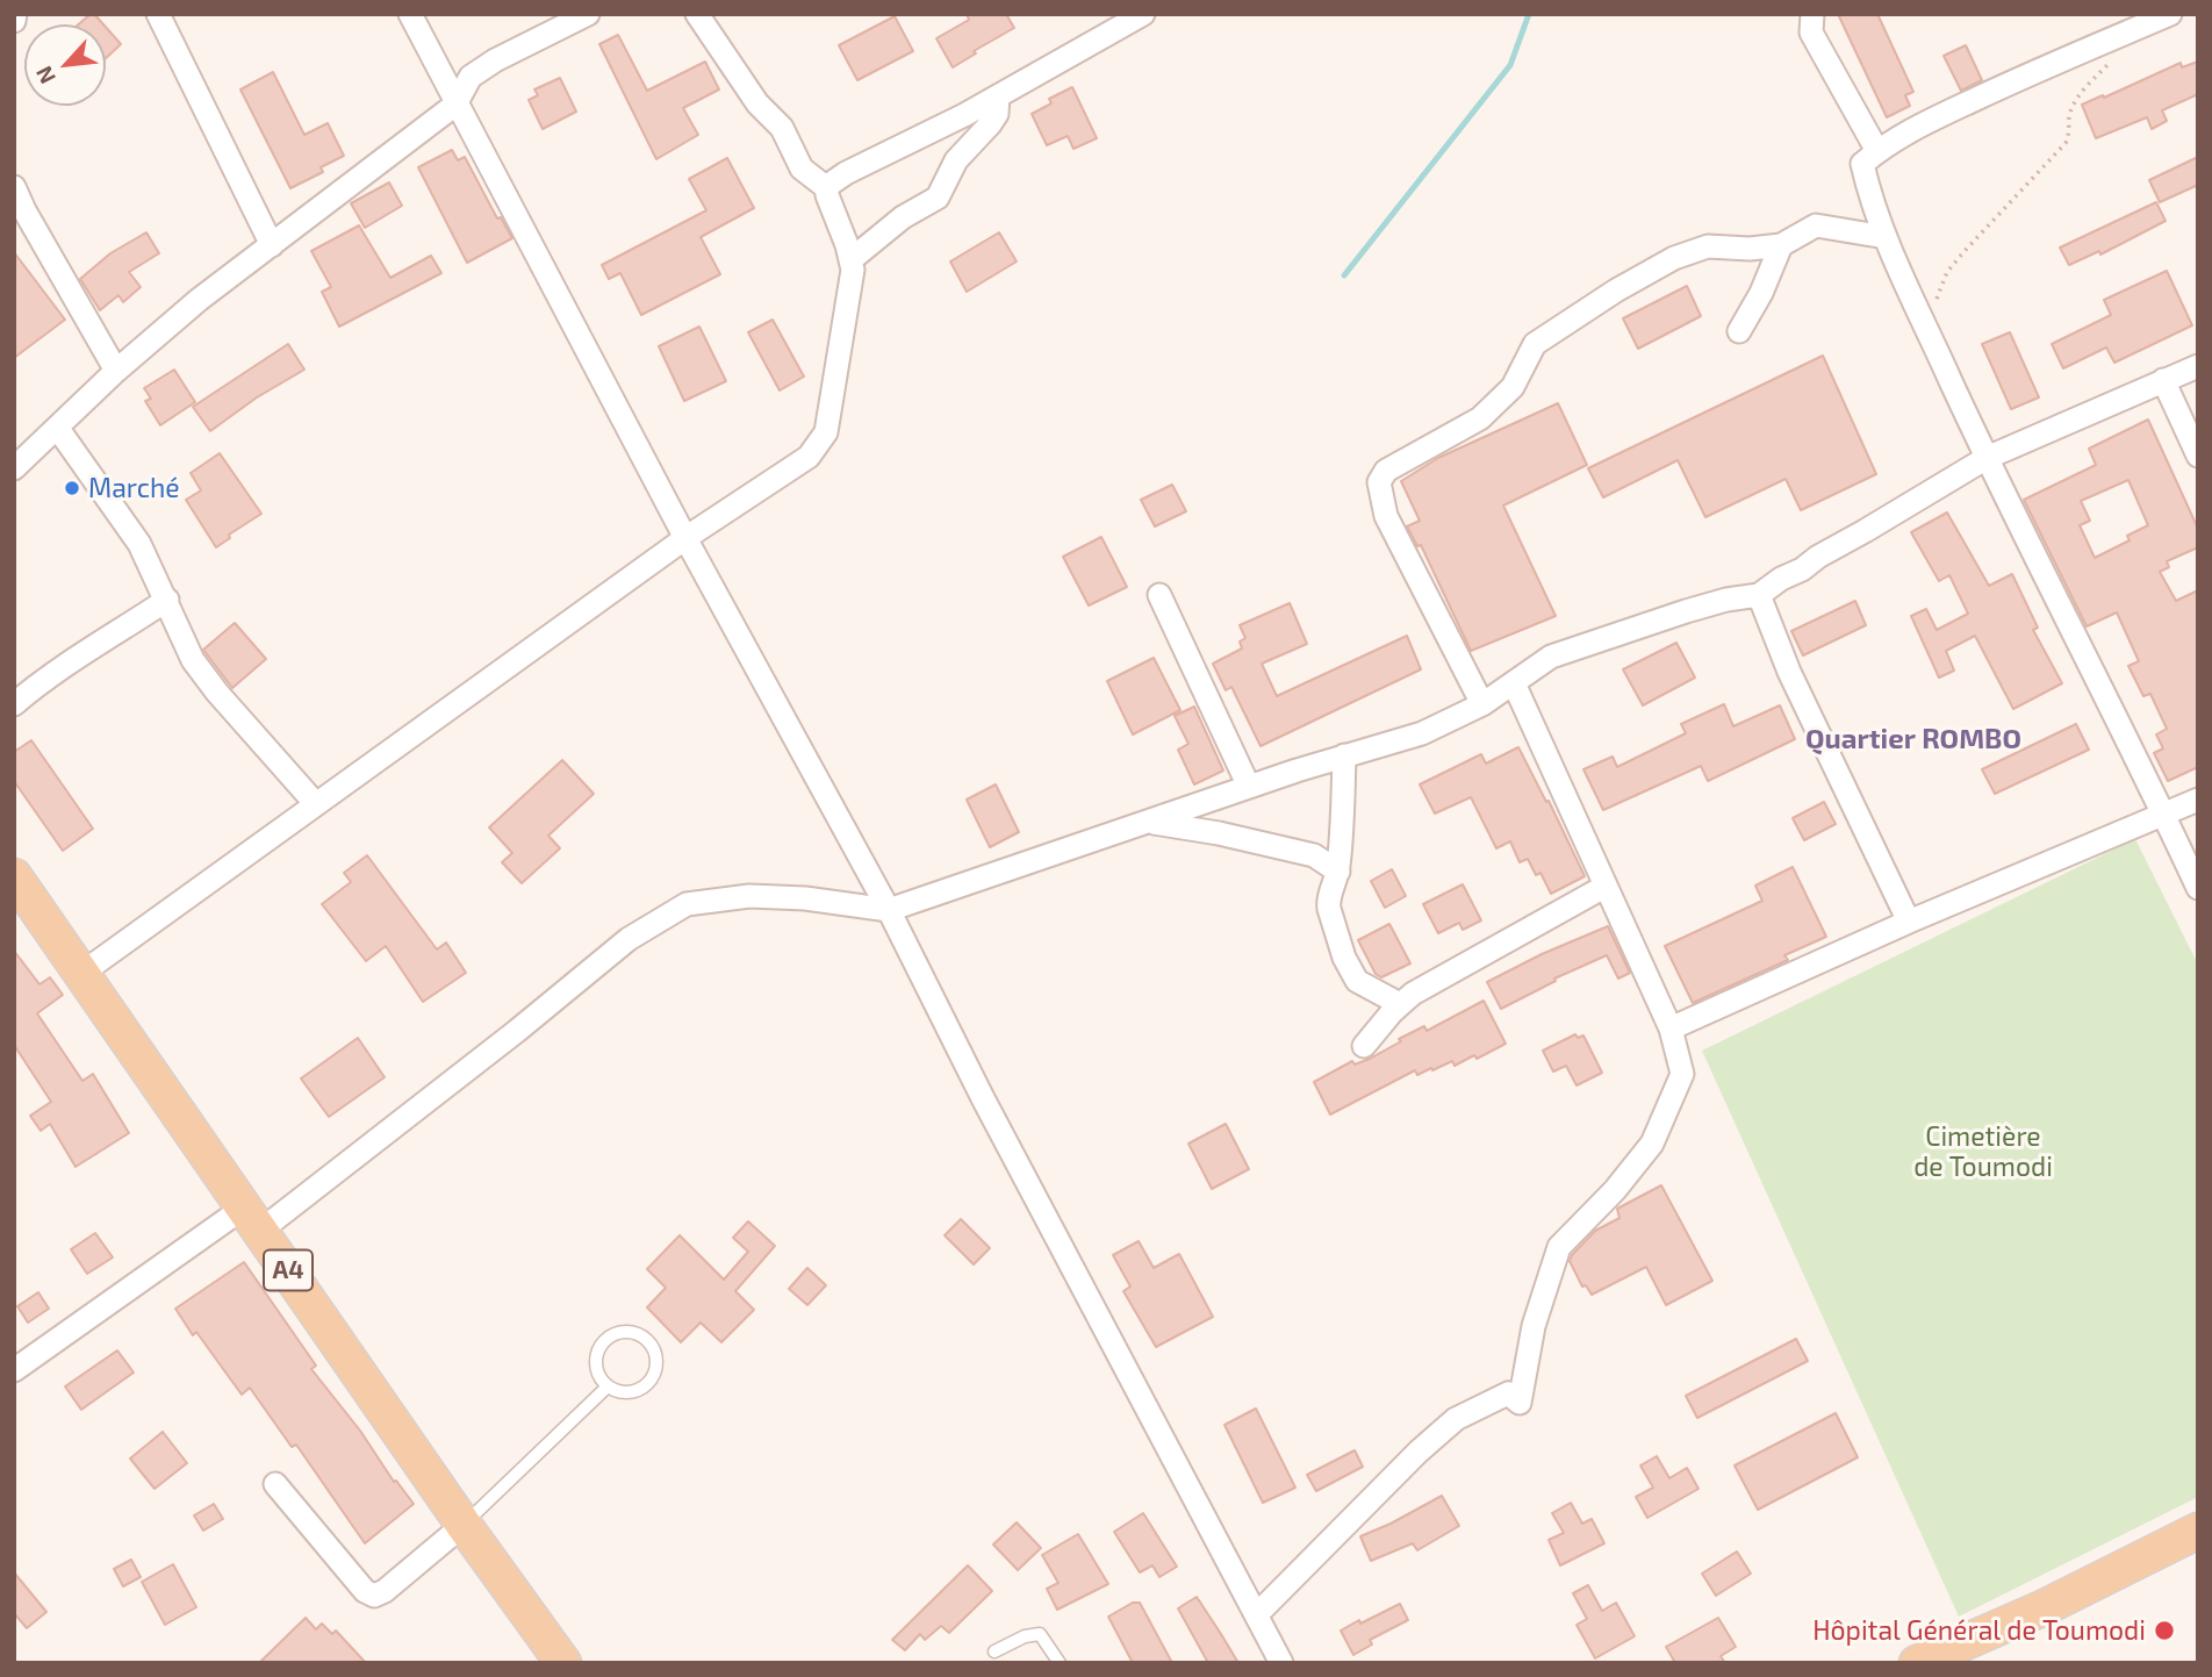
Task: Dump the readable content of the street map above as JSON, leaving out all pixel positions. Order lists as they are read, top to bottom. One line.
{"streets":{"main road":["A4"]},"districts":["Quartier ROMBO"],"parks":["Cimetière de Toumodi"],"places":["Marché","Hôpital Général de Toumodi"],"north":"bottom left"}
